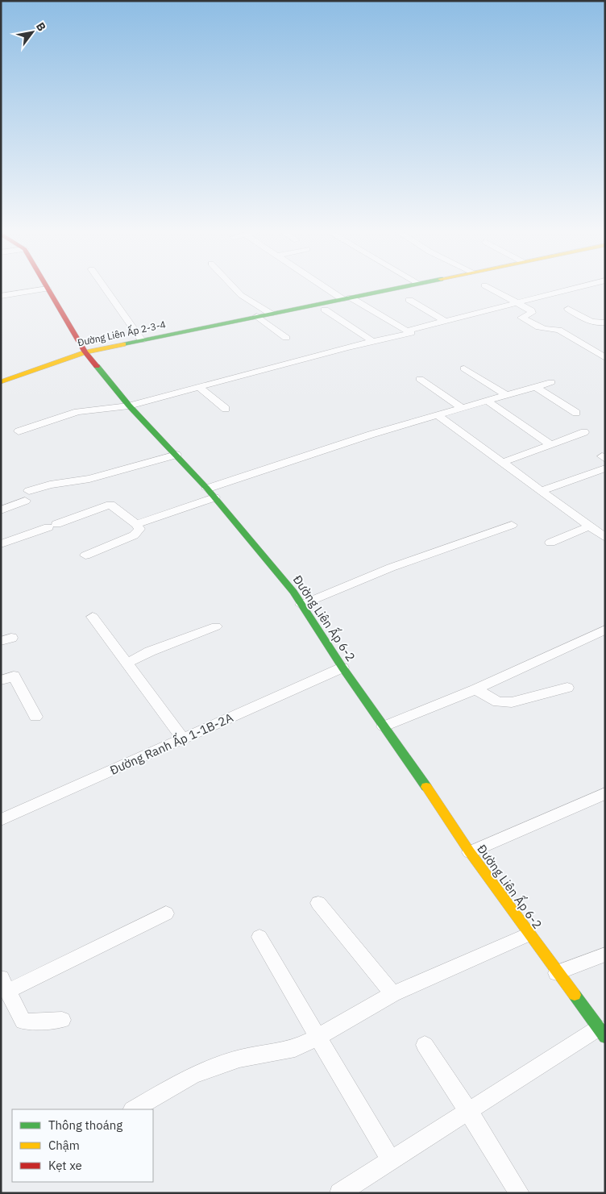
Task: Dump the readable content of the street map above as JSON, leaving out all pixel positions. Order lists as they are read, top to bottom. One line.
{"streets":{"street":["Đường Liên Ấp 2-3-4","Đường Liên Ấp 6-2","Đường Ranh Ấp 1-1B-2A"]},"crossings":[["Đường Liên Ấp 2-3-4","Đường Liên Ấp 6-2"],["Đường Liên Ấp 6-2","Đường Ranh Ấp 1-1B-2A"]],"legend":["Thông thoáng","Chậm","Kẹt xe"],"north":"top right"}
